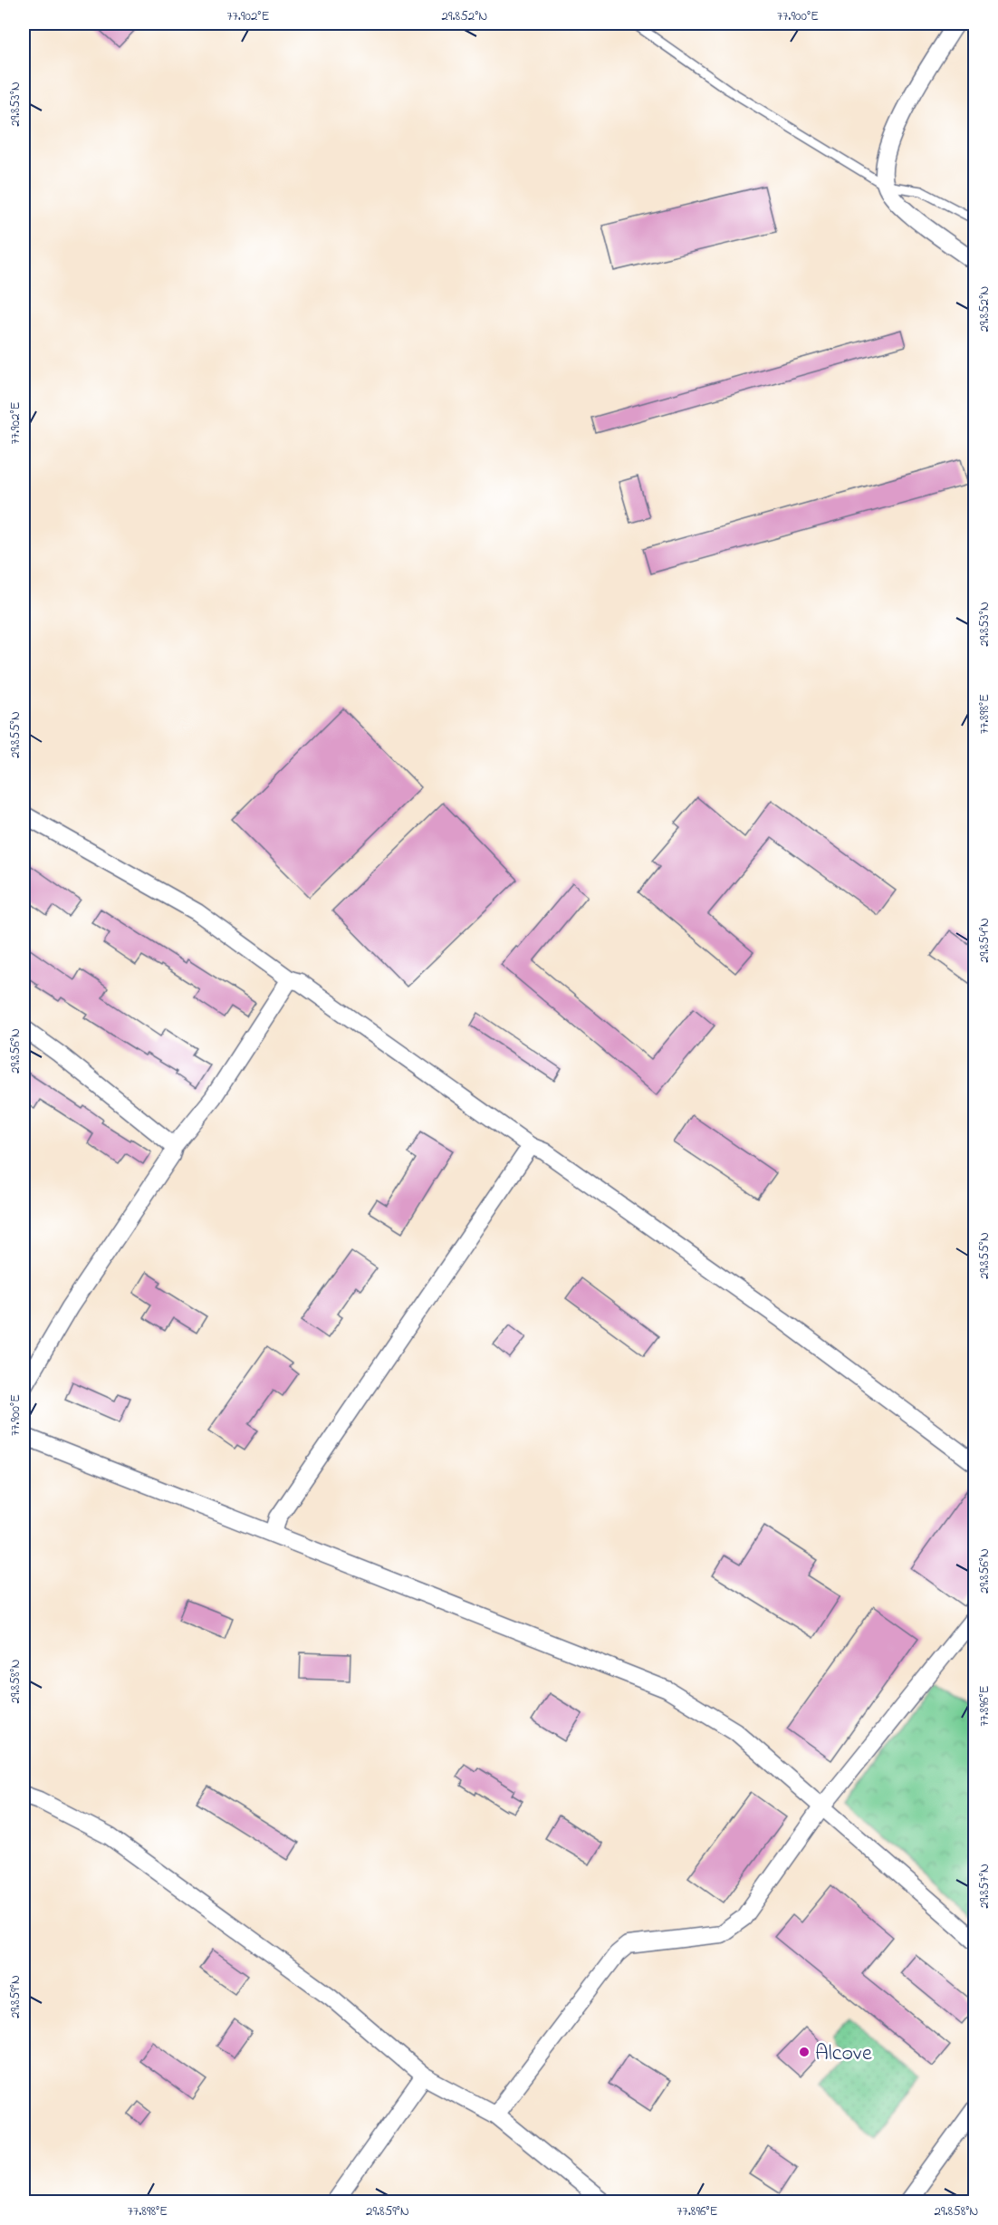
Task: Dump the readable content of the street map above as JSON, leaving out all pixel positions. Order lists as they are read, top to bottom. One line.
{"places":["Alcove"],"coordinates":["77.902°E","29.852°N","77.900°E","29.853°N","77.898°E","29.855°N","29.854°N","29.856°N","29.858°N","77.896°E","29.857°N","29.859°N"]}
